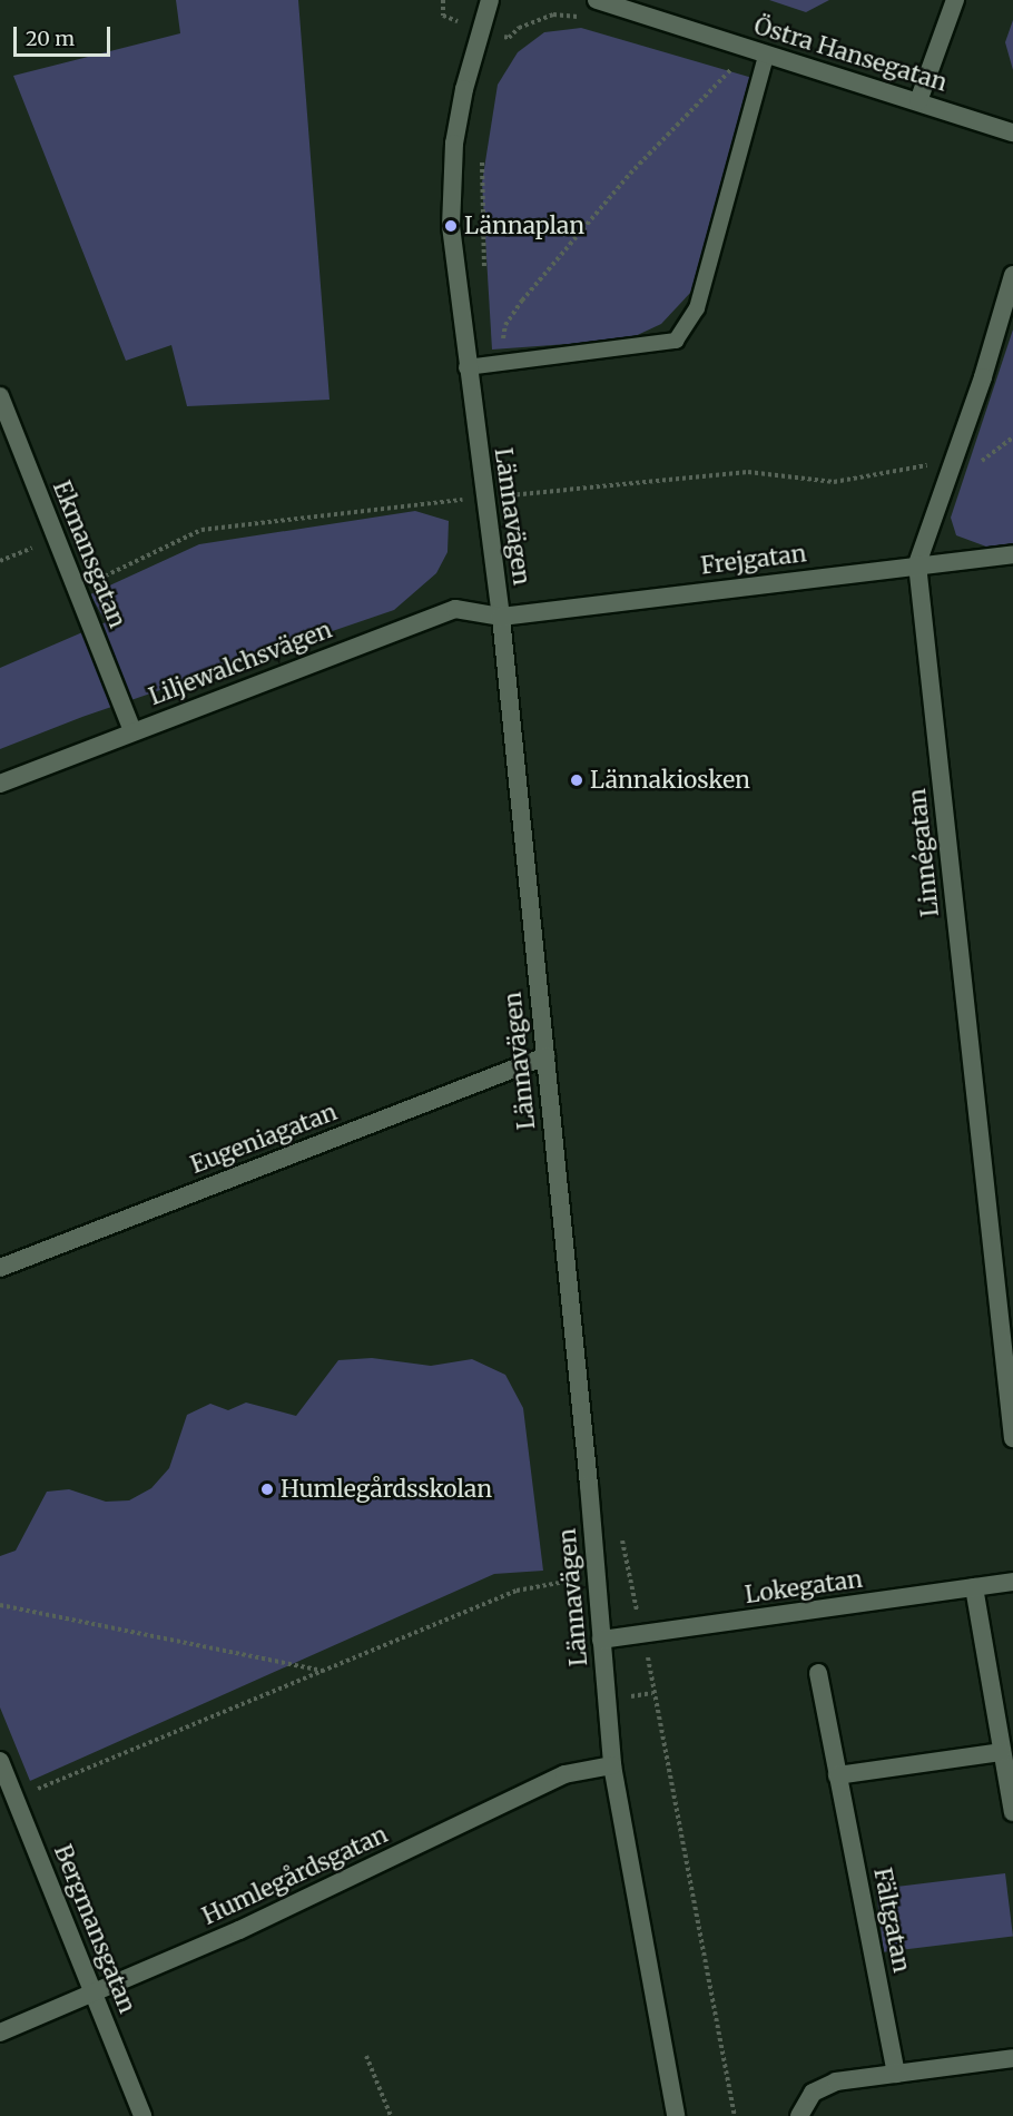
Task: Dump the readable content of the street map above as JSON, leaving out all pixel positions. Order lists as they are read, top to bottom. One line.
{"streets":{"street":["Östra Hansegatan","Lännavägen","Ekmansgatan","Frejgatan","Liljewalchsvägen","Linnégatan","Eugeniagatan","Lokegatan","Humlegårdsgatan","Fältgatan","Bergmansgatan"]},"crossings":[["Lännavägen","Frejgatan"],["Lännavägen","Liljewalchsvägen"],["Lännavägen","Eugeniagatan"],["Lännavägen","Lokegatan"],["Lännavägen","Humlegårdsgatan"],["Ekmansgatan","Liljewalchsvägen"],["Frejgatan","Liljewalchsvägen"],["Frejgatan","Linnégatan"],["Humlegårdsgatan","Bergmansgatan"]],"places":["Lännaplan","Lännakiosken","Humlegårdsskolan"],"scale_bar":"20 m"}
